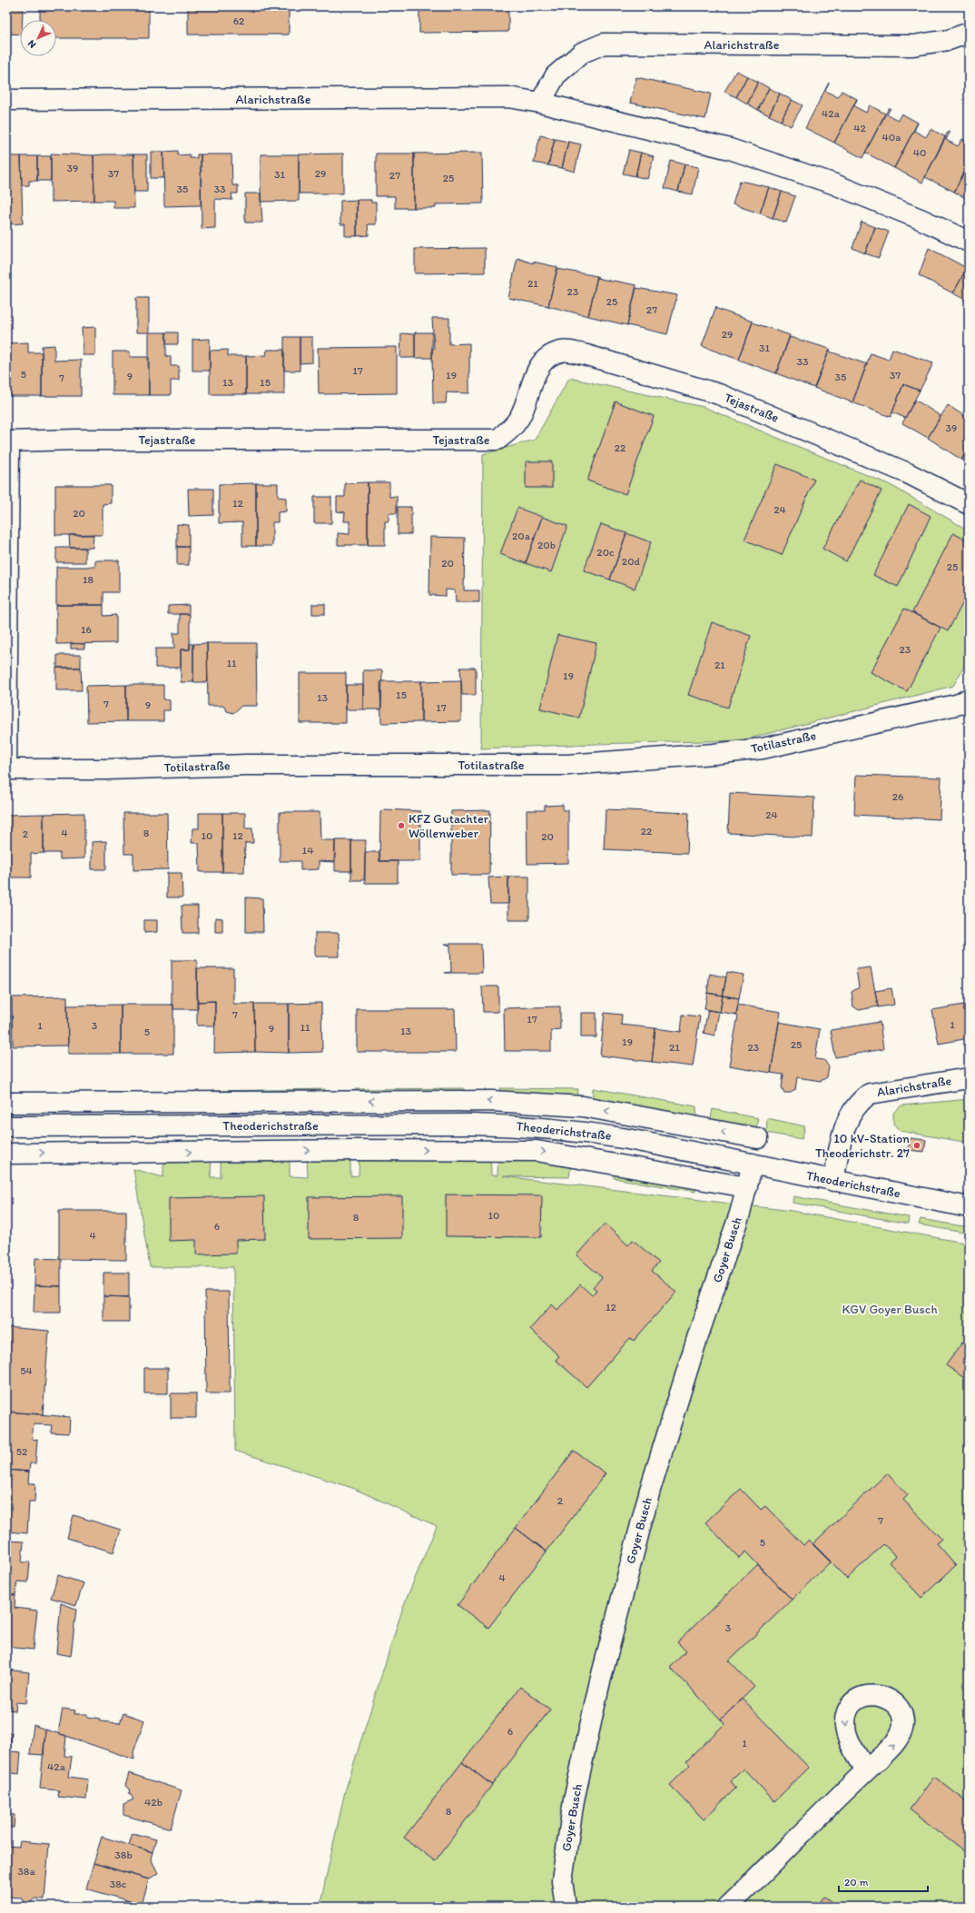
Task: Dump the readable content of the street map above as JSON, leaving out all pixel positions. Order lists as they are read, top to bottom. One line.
{"streets":{"street":["Alarichstraße","Tejastraße","Totilastraße","Theoderichstraße","Goyer Busch"]},"crossings":[["Alarichstraße","Theoderichstraße"],["Theoderichstraße","Goyer Busch"]],"parks":["KGV Goyer Busch"],"places":["KFZ Gutachter Wöllenweber","10 kV-Station Theoderichstr. 27"],"house_numbers":["62","42a","42","40a","40","39","37","29","31","27","25","35","33","21","23","25","27","29","31","33","17","5","19","37","9","35","7","13","15","39","22","12","24","20","20a","20b","20c","20d","20","25","18","16","23","11","21","19","15","13","7","9","17","26","24","22","4","8","2","10","12","20","14","7","17","1","1","3","11","9","13","5","19","25","21","23","10","8","6","4","12","54","52","2","7","5","4","3","6","1","42a","42b","8","38b","38a","38c"],"scale_bar":"20 m","north":"bottom left"}
